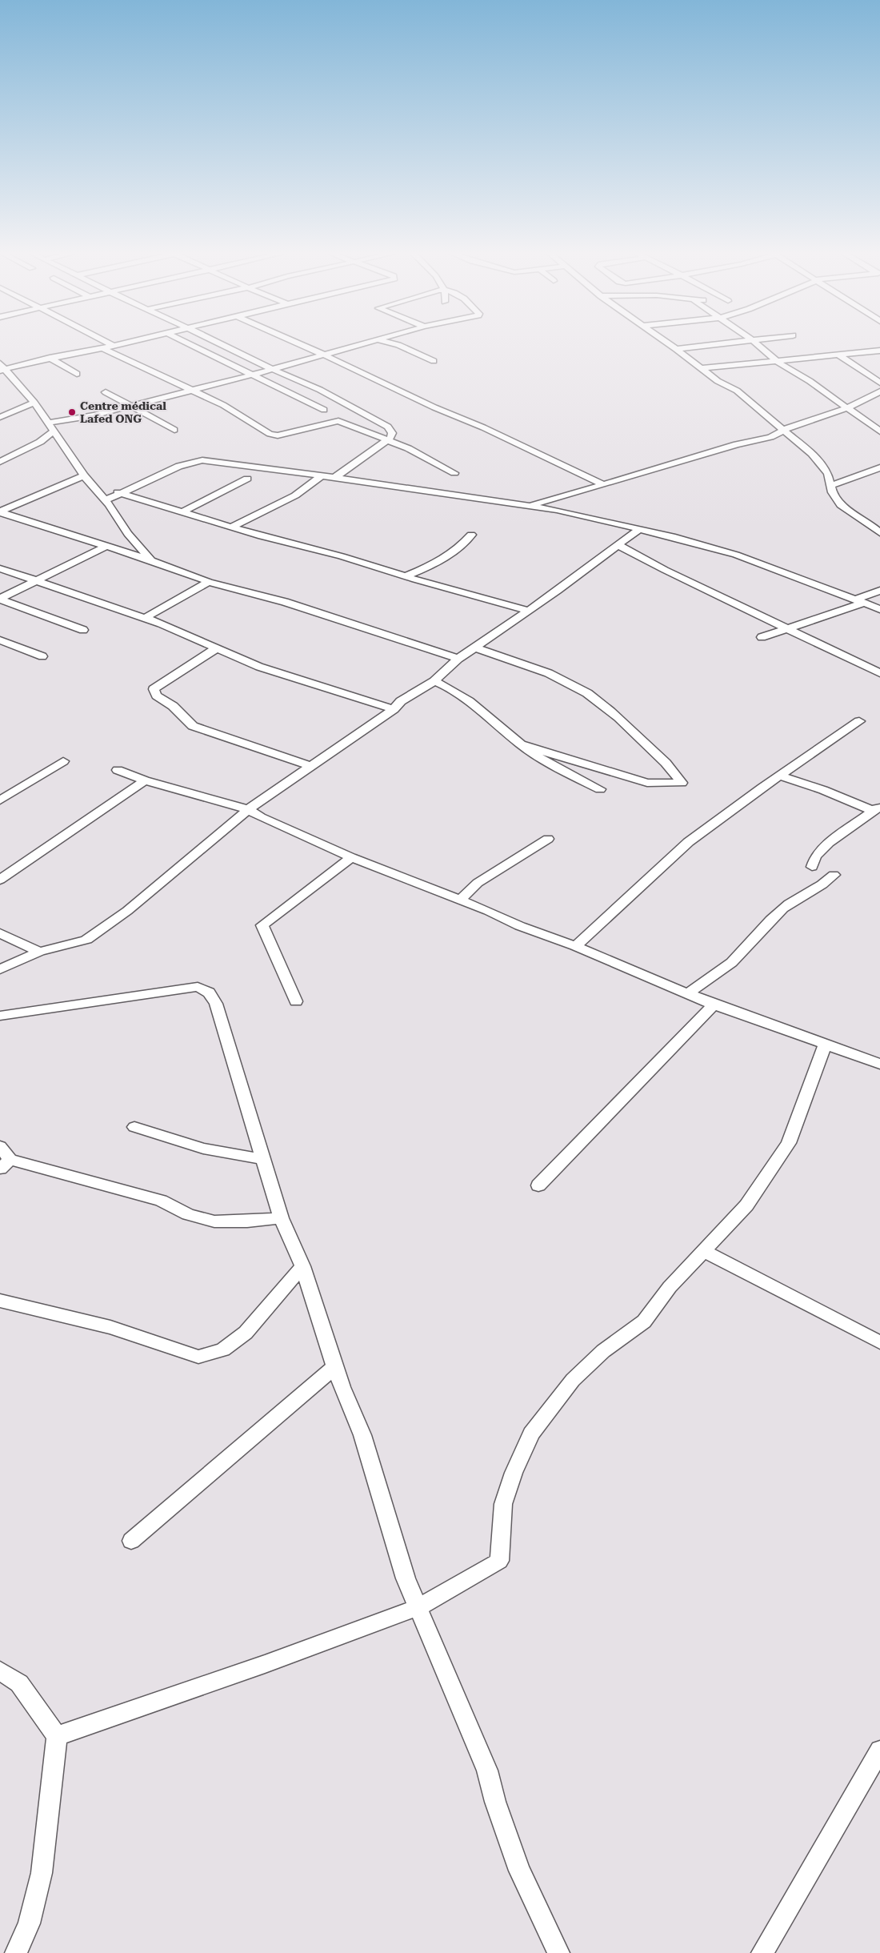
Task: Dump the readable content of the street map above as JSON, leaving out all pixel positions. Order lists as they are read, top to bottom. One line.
{"places":["Centre médical Lafed ONG"]}
